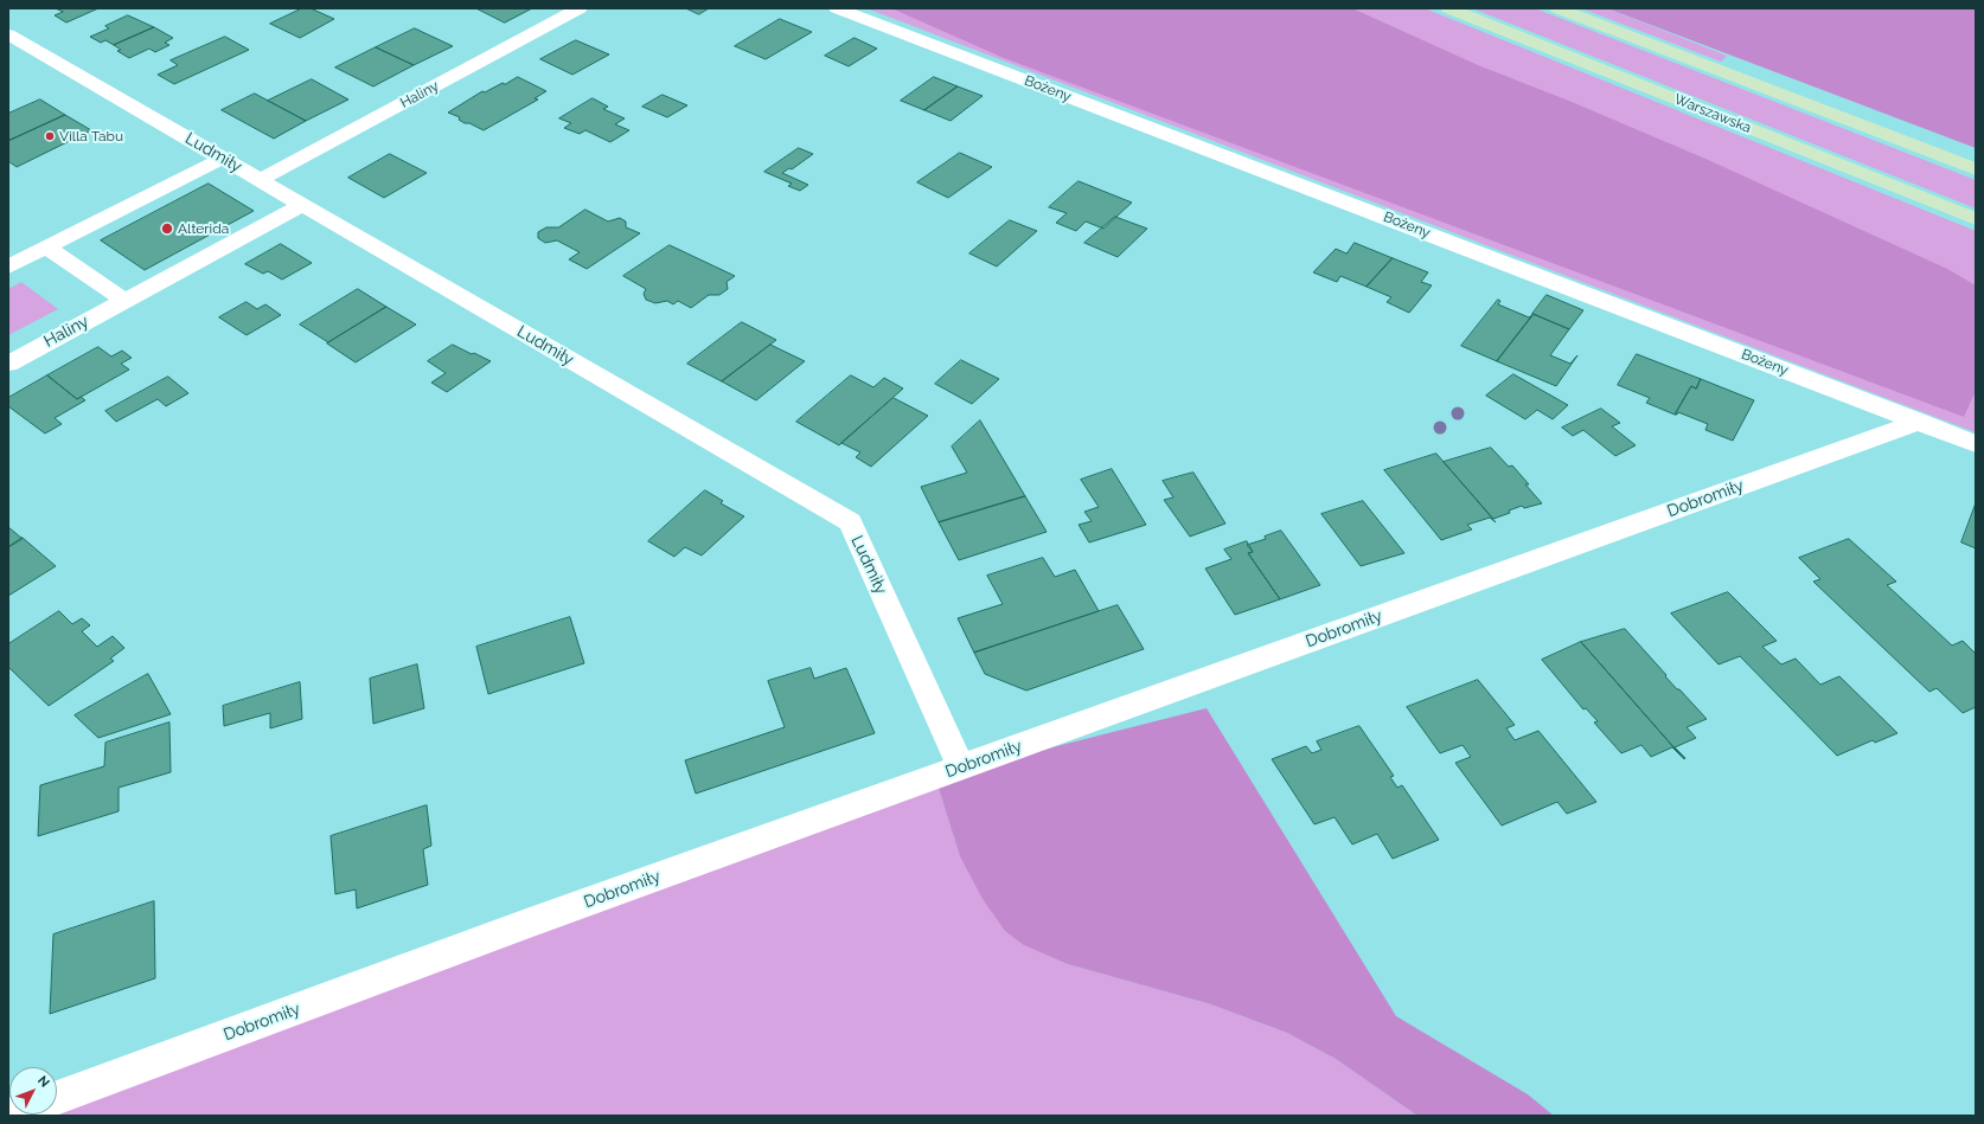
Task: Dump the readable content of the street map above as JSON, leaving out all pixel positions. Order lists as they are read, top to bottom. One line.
{"streets":{"main road":["Warszawska"],"street":["Bożeny","Haliny","Ludmiły","Dobromiły"]},"crossings":[["Bożeny","Dobromiły"],["Haliny","Ludmiły"],["Ludmiły","Dobromiły"]],"places":["Villa Tabu","Alterida"],"north":"top right"}
